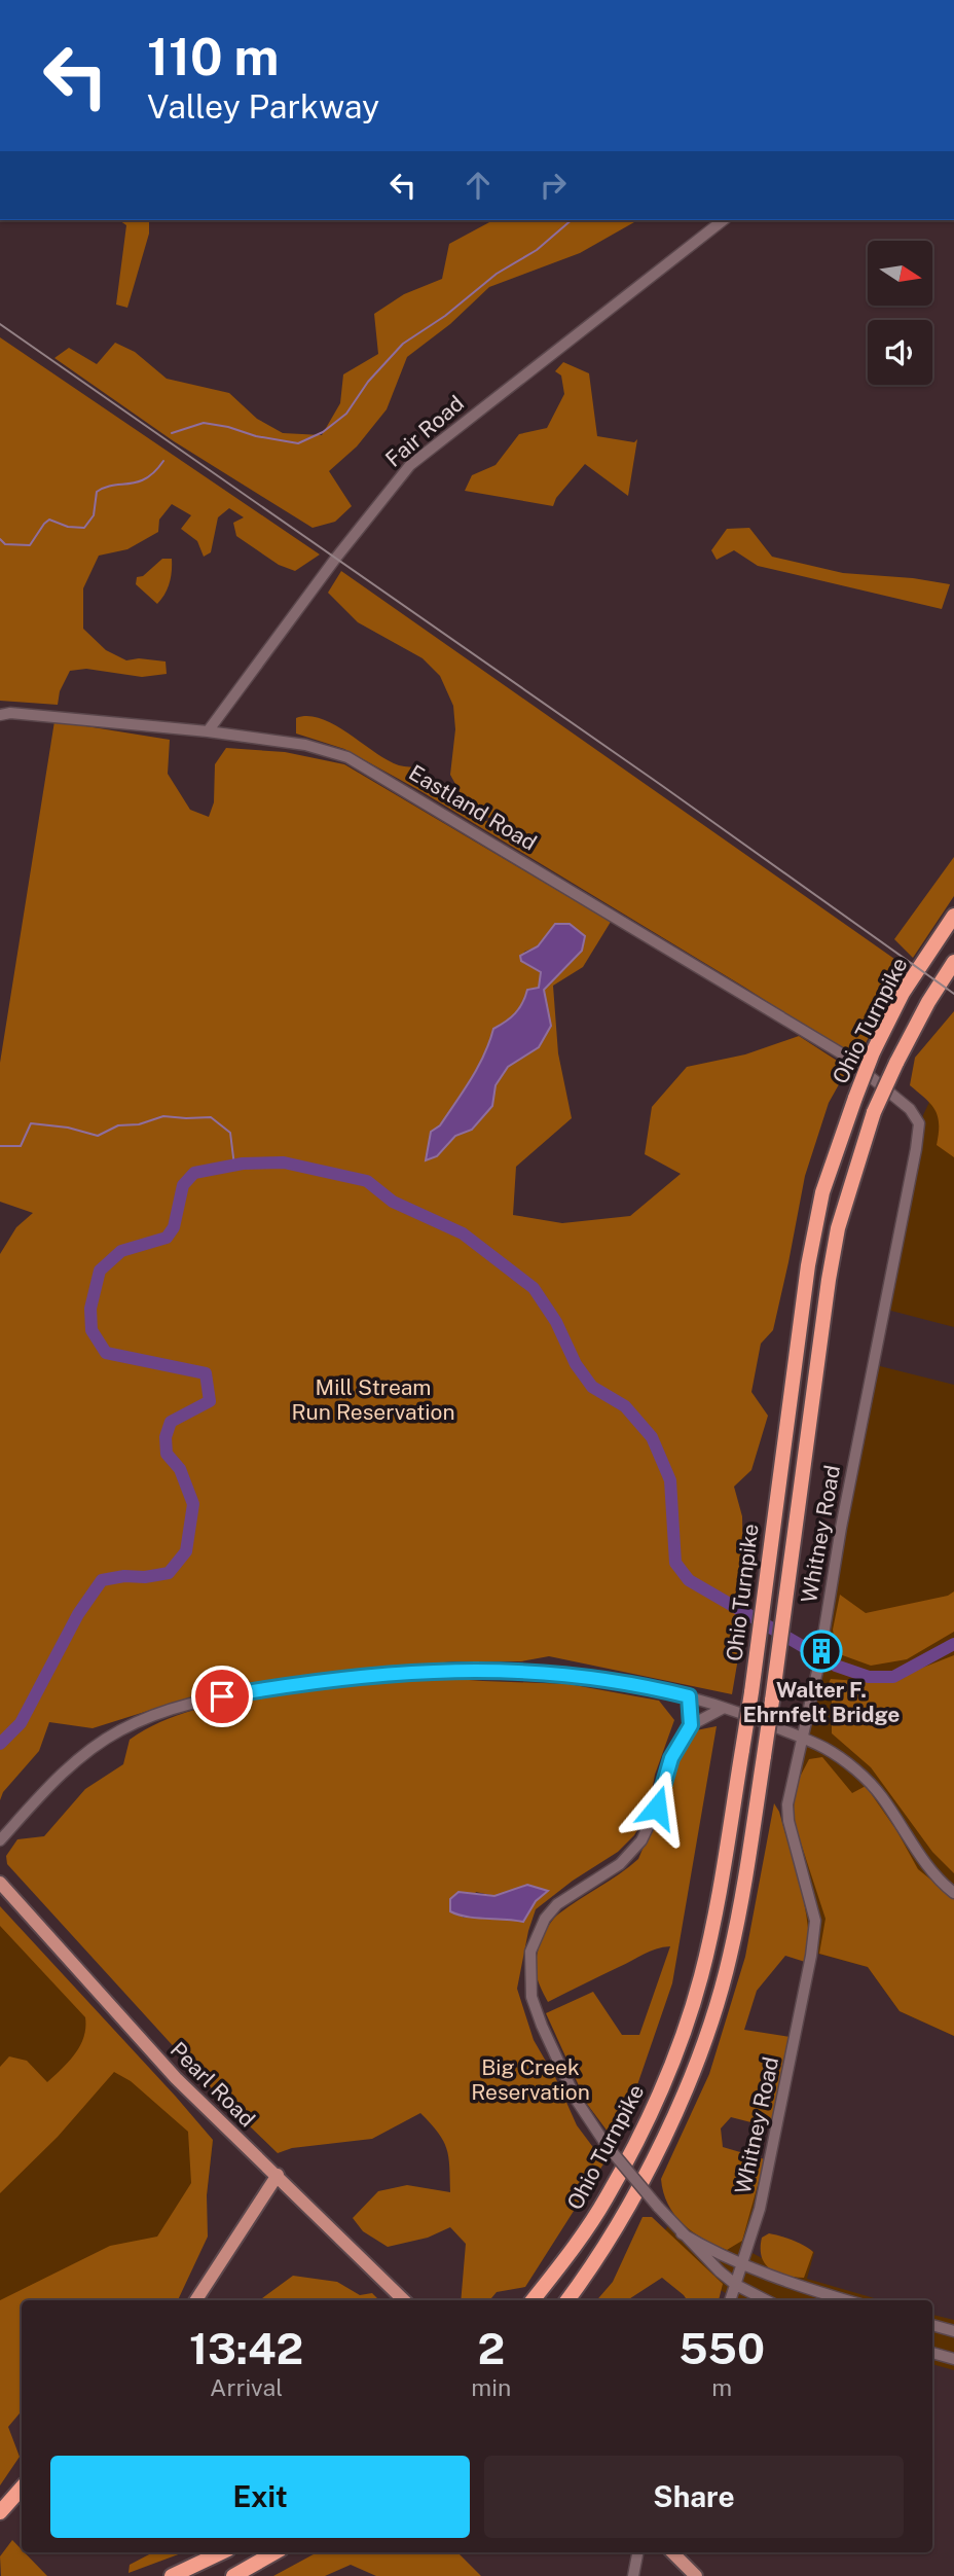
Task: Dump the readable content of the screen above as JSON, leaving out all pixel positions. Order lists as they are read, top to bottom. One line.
{"streets":{"highway":["Ohio Turnpike"],"main road":["Pearl Road"],"street":["Fair Road","Eastland Road","Whitney Road"]},"crossings":[["Fair Road","Eastland Road"],["Eastland Road","Whitney Road"]],"parks":["Mill Stream Run Reservation","Big Creek Reservation"],"places":{"building":["Walter F. Ehrnfelt Bridge"]},"north":"right","page":{"turn":["110 m","Valley Parkway"],"eta":["13:42","Arrival","2","min","550","m"],"buttons":["Exit","Share"]}}
